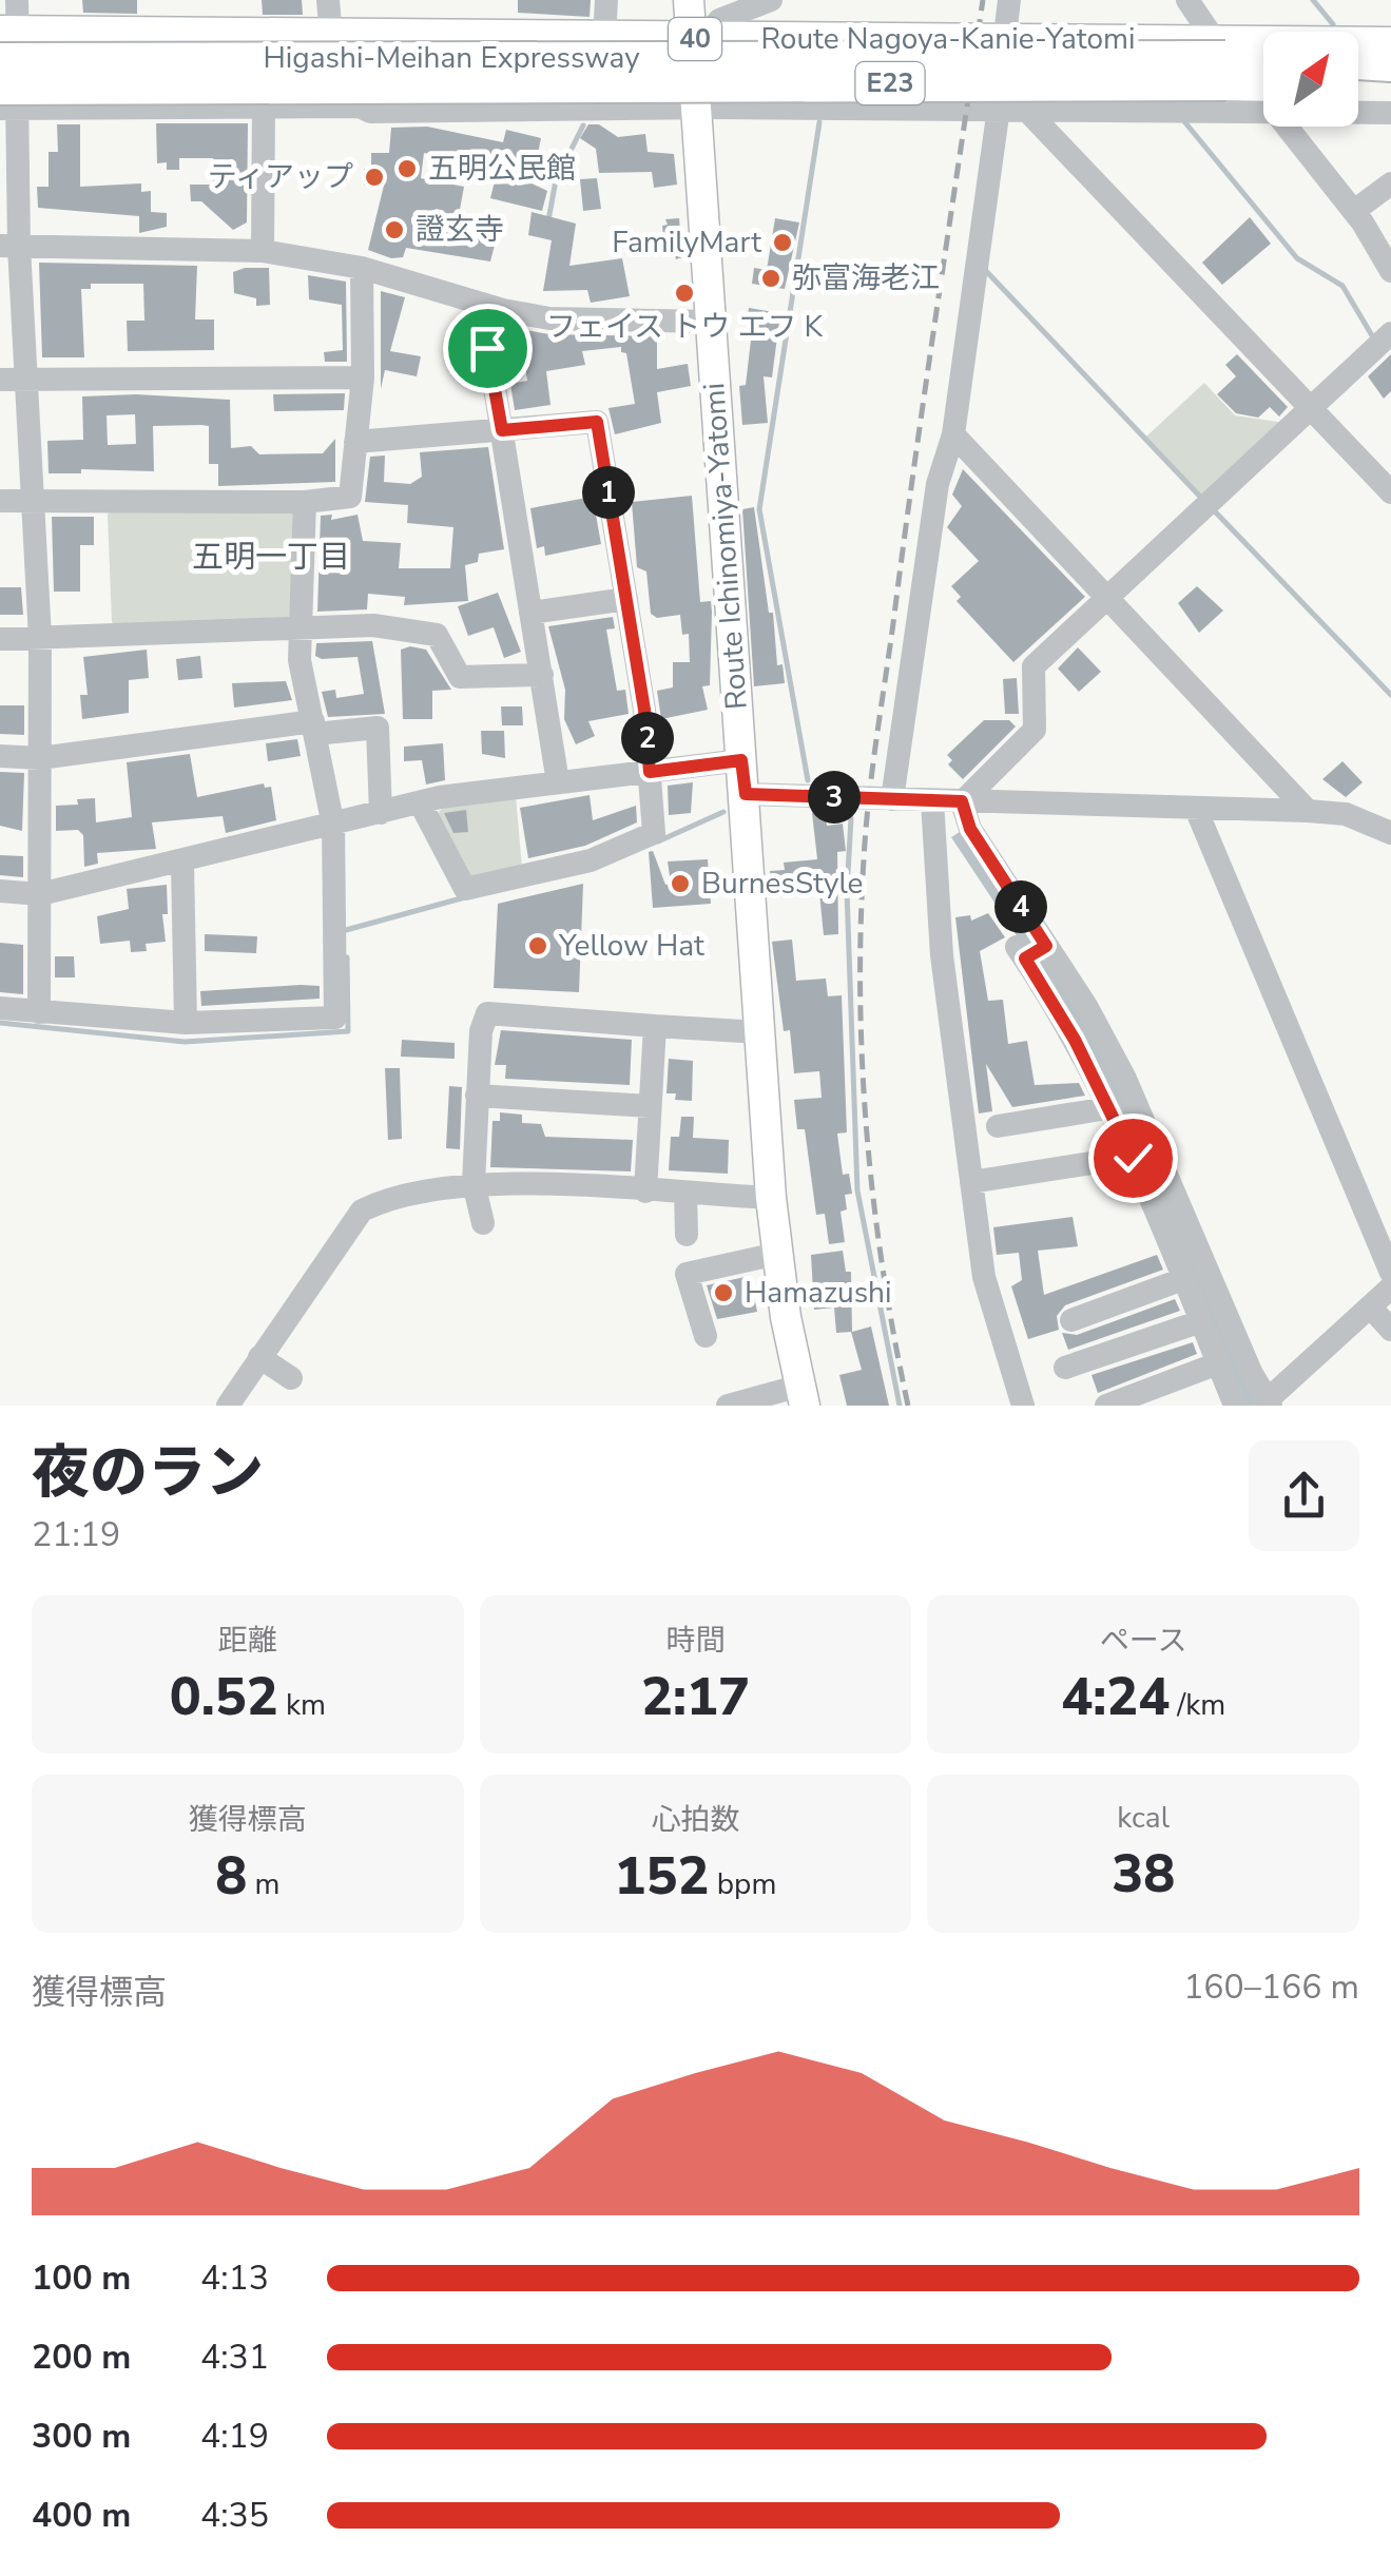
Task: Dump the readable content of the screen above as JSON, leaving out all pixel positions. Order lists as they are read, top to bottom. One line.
{"streets":{"highway":["Higashi-Meihan Expressway","E23"],"main road":["40","Route Nagoya-Kanie-Yatomi","Route Ichinomiya-Yatomi"]},"crossings":[["Route Nagoya-Kanie-Yatomi","Higashi-Meihan Expressway"],["Route Nagoya-Kanie-Yatomi","Route Ichinomiya-Yatomi"]],"districts":["五明一丁目"],"places":["五明公民館","ティアップ","證玄寺","FamilyMart","弥富海老江","フェイス トウ エフ K","BurnesStyle","Yellow Hat","Hamazushi"],"north":"top right","page":{"pins":["1","2","3","4"],"heading":["夜のラン","21:19"],"stats":[["距離","0.52 km"],["時間","2:17"],["ペース","4:24 /km"],["獲得標高","8 m"],["心拍数","152 bpm"],["kcal","38"]],"chart":["獲得標高","160–166 m"],"list":[{"name":"100 m","note":"4:13"},{"name":"200 m","note":"4:31"},{"name":"300 m","note":"4:19"},{"name":"400 m","note":"4:35"}]}}
